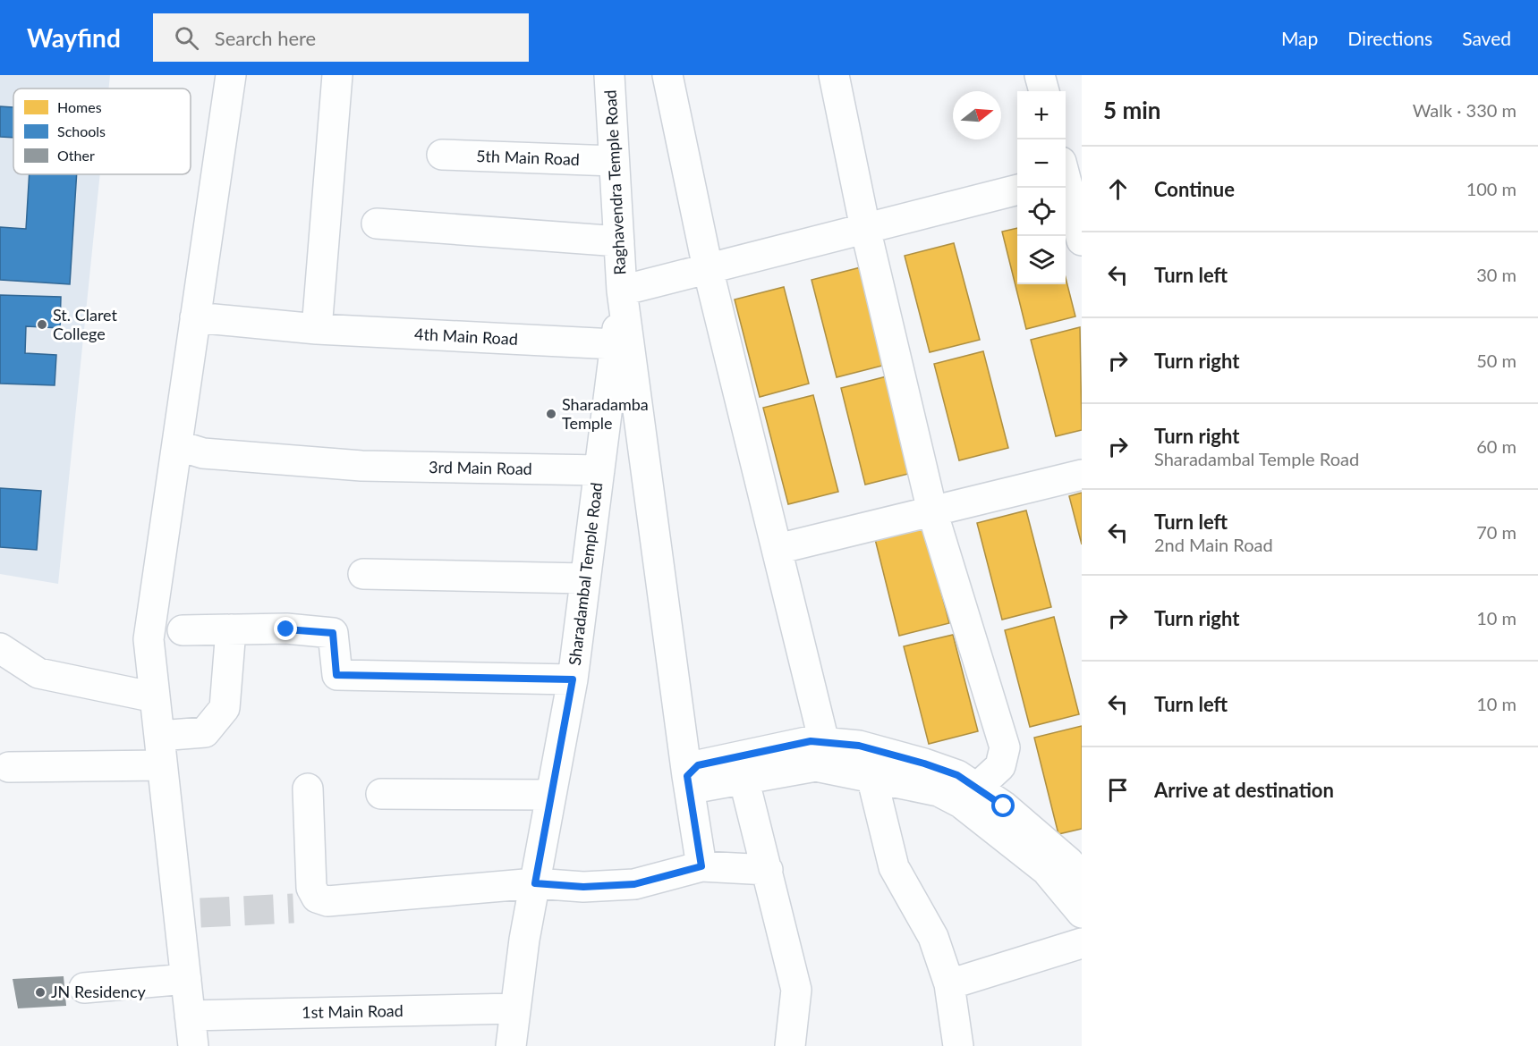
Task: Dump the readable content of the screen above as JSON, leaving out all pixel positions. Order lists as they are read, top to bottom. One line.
{"streets":{"street":["5th Main Road","Raghavendra Temple Road","4th Main Road","3rd Main Road","Sharadambal Temple Road","1st Main Road"]},"crossings":[["5th Main Road","Raghavendra Temple Road"],["Raghavendra Temple Road","Sharadambal Temple Road"],["4th Main Road","Sharadambal Temple Road"],["3rd Main Road","Sharadambal Temple Road"],["Sharadambal Temple Road","1st Main Road"]],"places":["St. Claret College","Sharadamba Temple","JN Residency"],"legend":["Homes","Schools","Other"],"north":"right","page":{"header":"Wayfind","search":"Search here","nav":["Map","Directions","Saved"],"heading":["5 min","Walk · 330 m"],"map_buttons":["+","−"],"list":[["Continue","100 m"],["Turn left","30 m"],["Turn right","50 m"],["Turn right","Sharadambal Temple Road","60 m"],["Turn left","2nd Main Road","70 m"],["Turn right","10 m"],["Turn left","10 m"],"Arrive at destination"]}}
